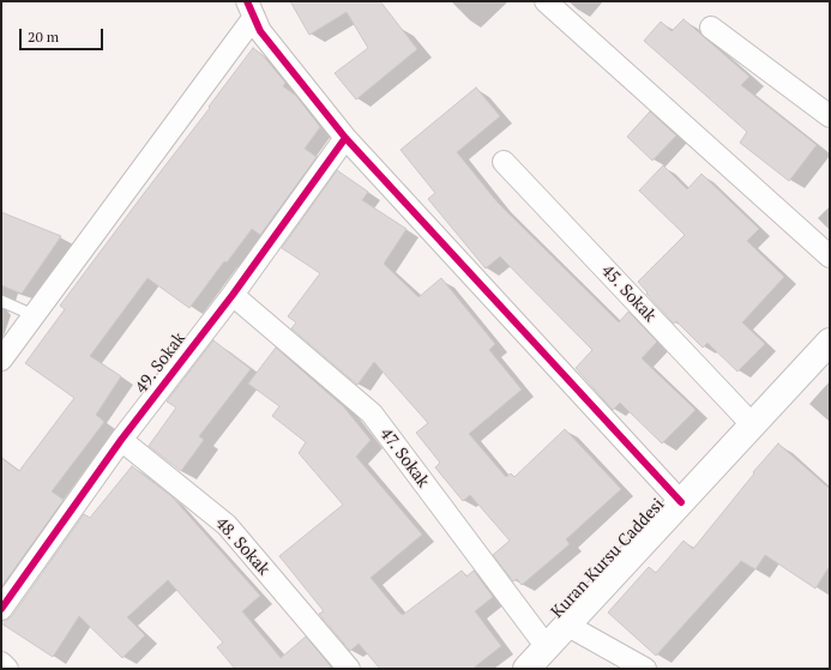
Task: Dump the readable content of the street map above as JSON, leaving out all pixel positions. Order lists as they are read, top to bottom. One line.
{"streets":{"main road":["Kuran Kursu Caddesi"],"street":["45. Sokak","49. Sokak","47. Sokak","48. Sokak"]},"crossings":[["45. Sokak","Kuran Kursu Caddesi"],["49. Sokak","47. Sokak"],["49. Sokak","48. Sokak"],["47. Sokak","Kuran Kursu Caddesi"]],"scale_bar":"20 m"}
